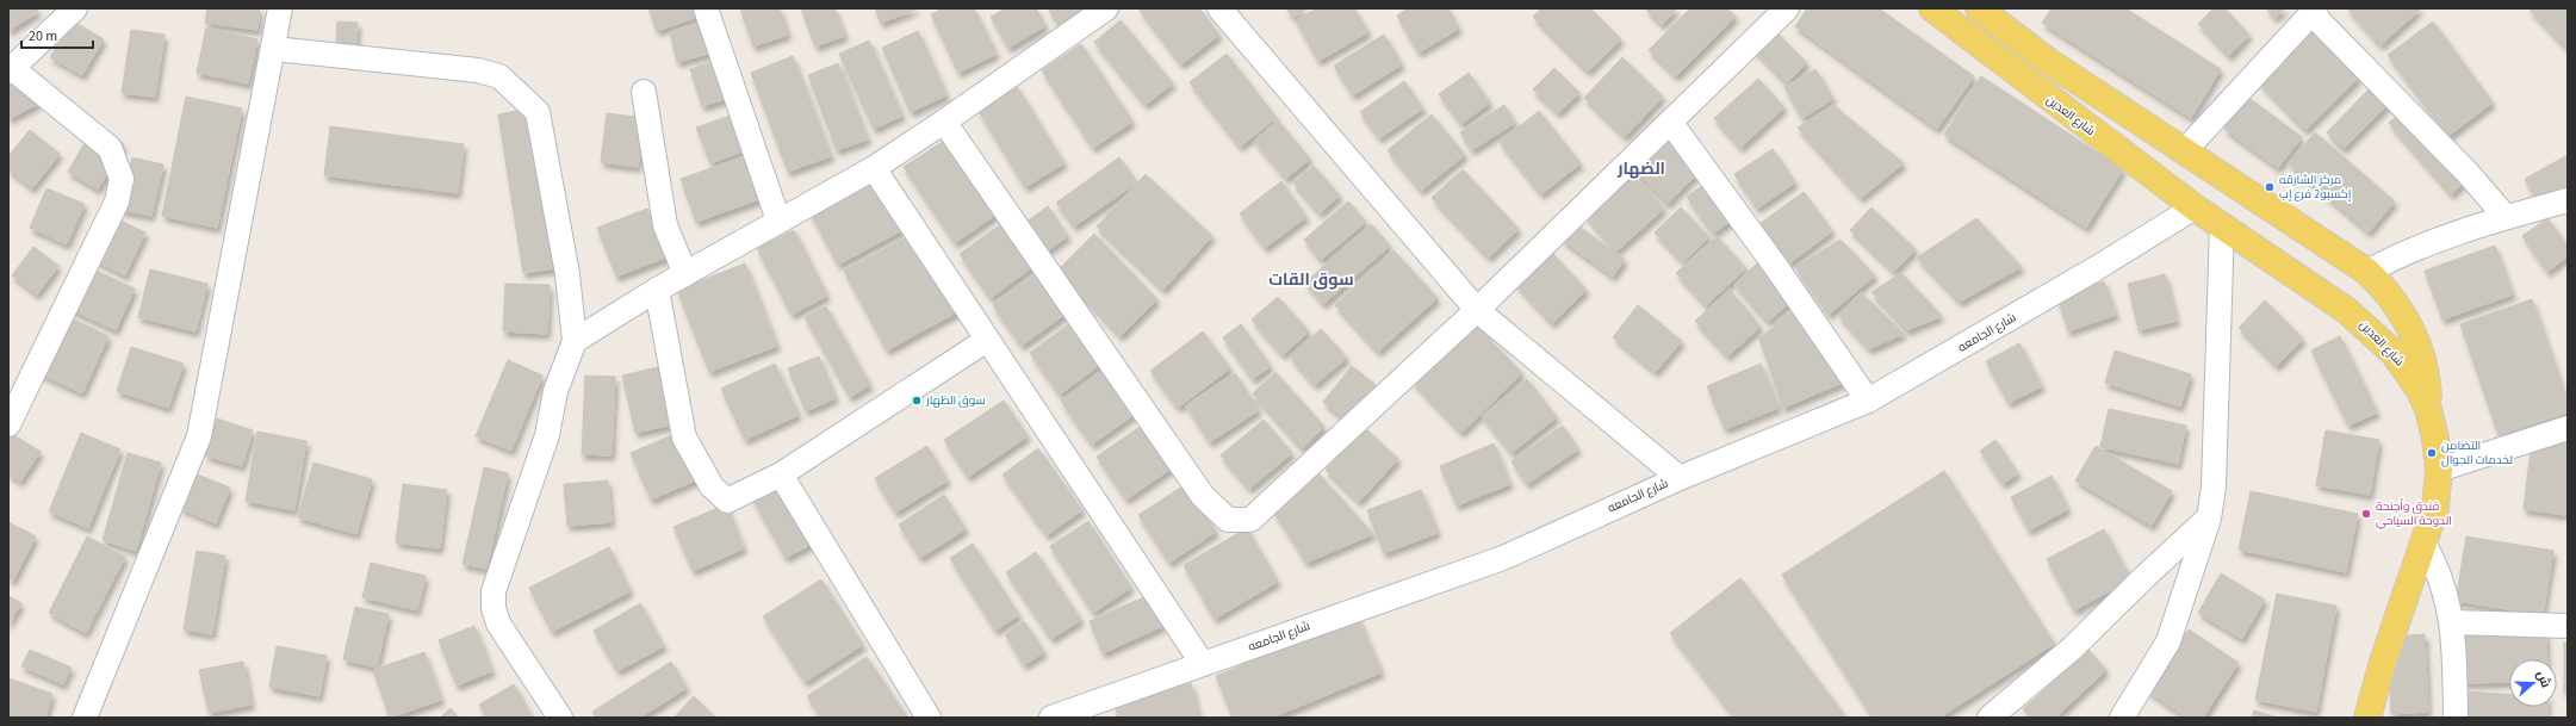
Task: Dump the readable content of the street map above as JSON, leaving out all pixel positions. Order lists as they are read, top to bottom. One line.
{"streets":{"main road":["شارع العدين"],"street":["شارع الجامعه"]},"crossings":[["شارع العدين","شارع الجامعه"]],"districts":["الضهار","سوق القات"],"places":["مركز الشارقه إكسبو2 فرع إب","سوق الظهار","التضامن لخدمات الجوال","فندق وأجنحة الدوحة السياحي"],"scale_bar":"20 m","north":"right"}
